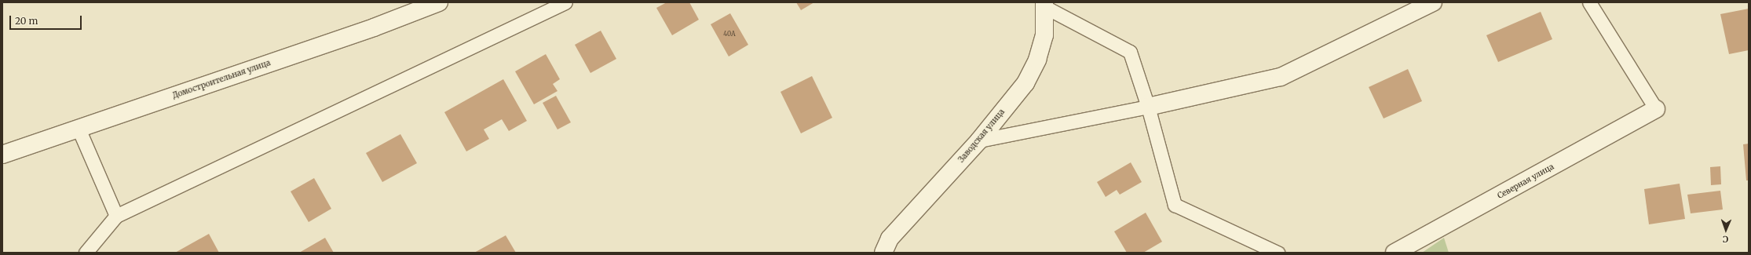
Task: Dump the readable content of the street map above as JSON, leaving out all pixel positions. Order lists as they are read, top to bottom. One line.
{"streets":{"street":["Домостроительная улица","Заводская улица","Северная улица"]},"house_numbers":["40А"],"scale_bar":"20 m","north":"bottom"}
